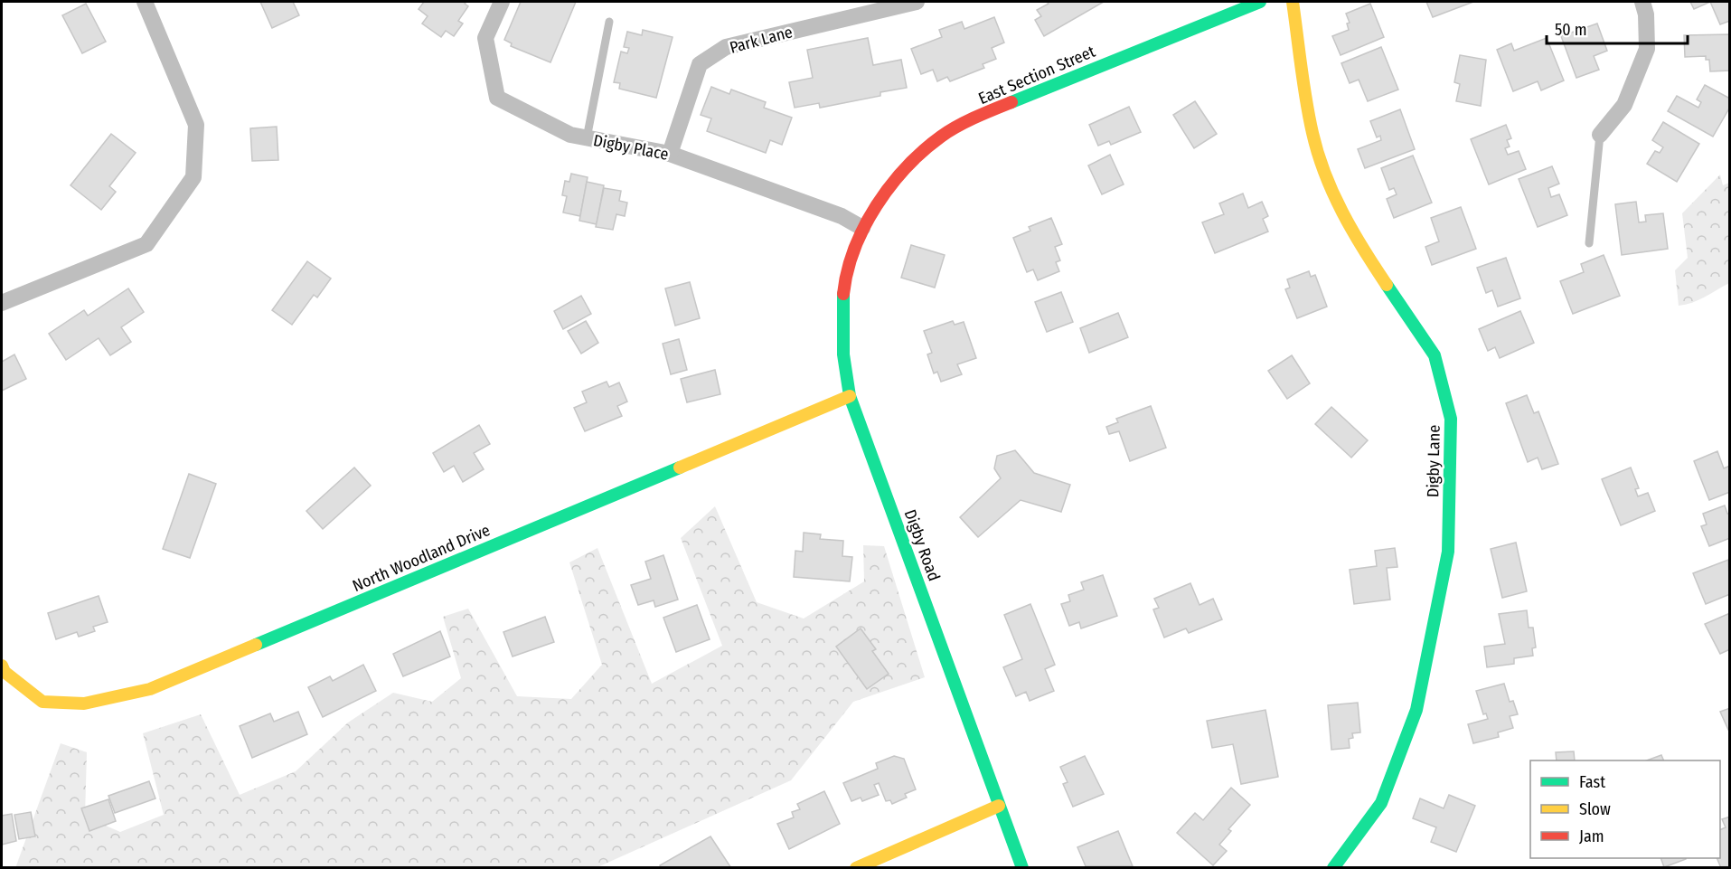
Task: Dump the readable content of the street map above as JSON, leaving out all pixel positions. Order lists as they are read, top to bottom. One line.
{"streets":{"street":["Park Lane","East Section Street","Digby Place","Digby Lane","Digby Road","North Woodland Drive"]},"crossings":[["Park Lane","Digby Place"],["East Section Street","Digby Place"],["East Section Street","Digby Road"],["Digby Place","Digby Road"],["Digby Road","North Woodland Drive"]],"legend":["Fast","Slow","Jam"],"scale_bar":"50 m"}
